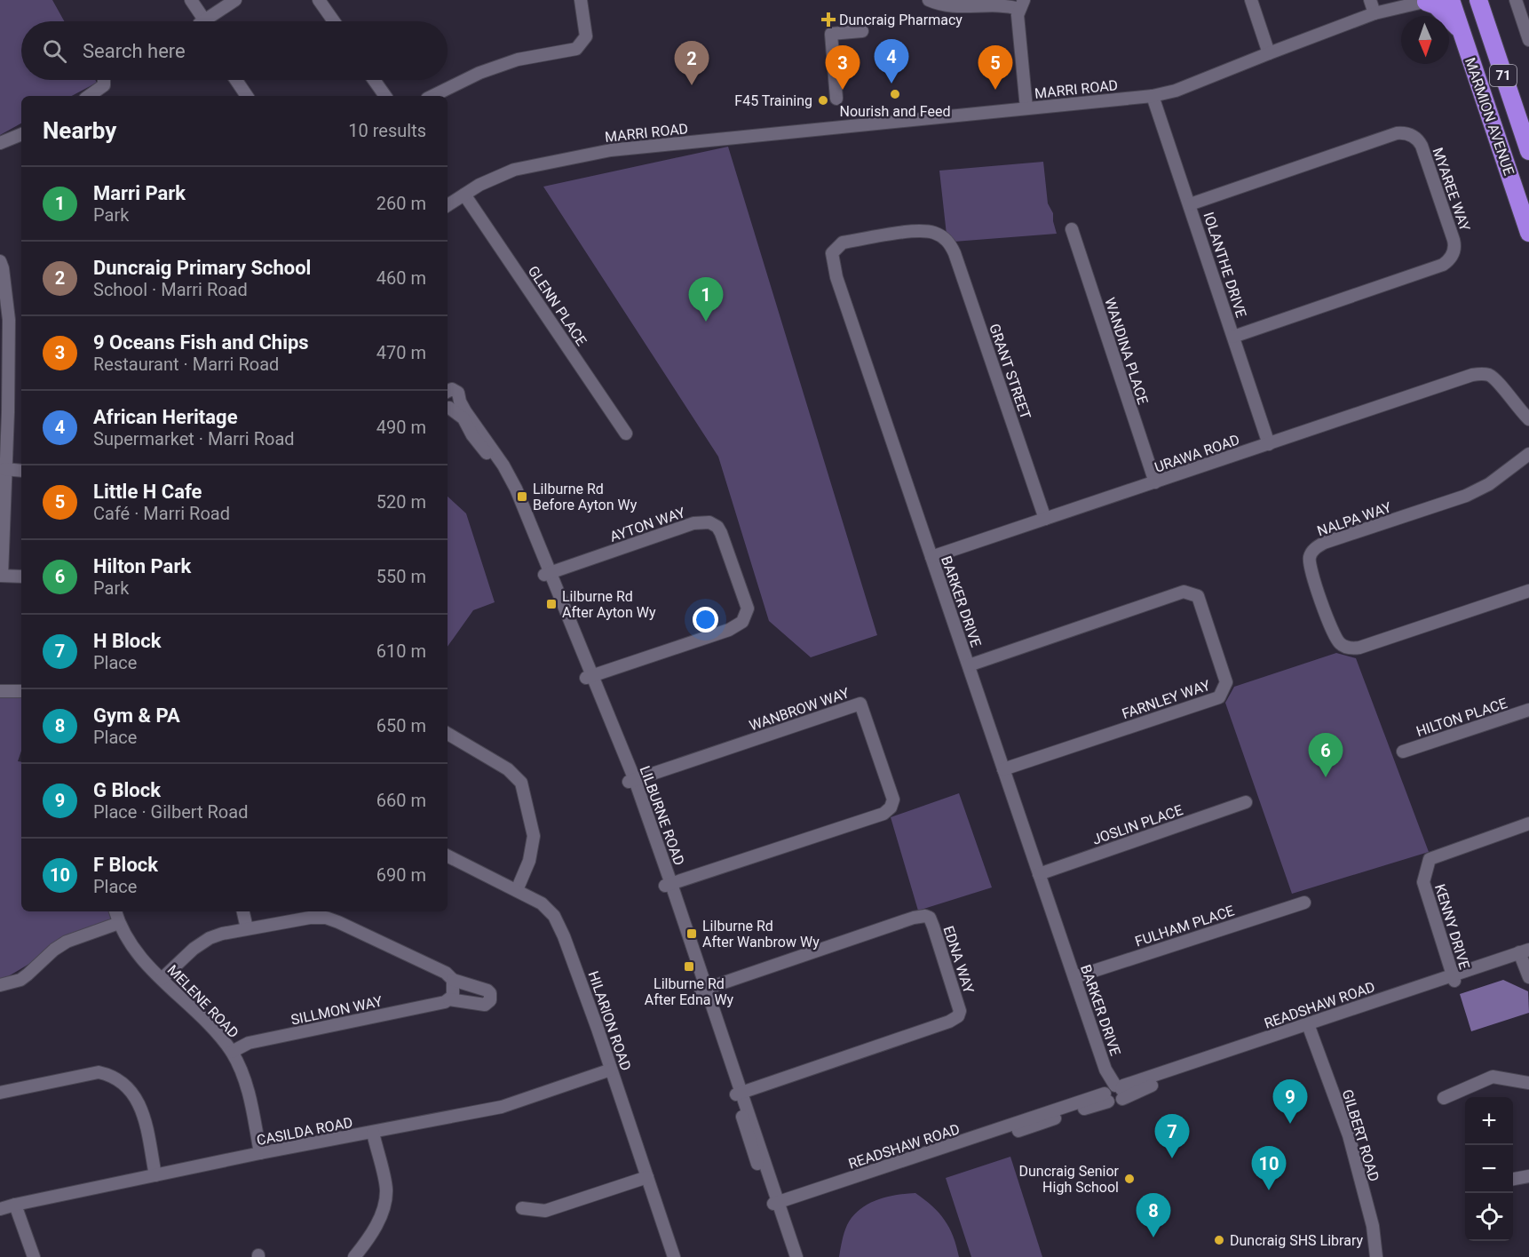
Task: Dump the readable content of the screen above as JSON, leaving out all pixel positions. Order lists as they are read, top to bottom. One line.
{"streets":{"highway":["71","MARMION AVENUE"],"street":["MARRI ROAD","MYAREE WAY","IOLANTHE DRIVE","GLENN PLACE","WANDINA PLACE","GRANT STREET","URAWA ROAD","NALPA WAY","AYTON WAY","BARKER DRIVE","FARNLEY WAY","WANBROW WAY","HILTON PLACE","LILBURNE ROAD","JOSLIN PLACE","FULHAM PLACE","KENNY DRIVE","EDNA WAY","MELENE ROAD","READSHAW ROAD","SILLMON WAY","HILARION ROAD","CASILDA ROAD","GILBERT ROAD"]},"crossings":[["MARRI ROAD","IOLANTHE DRIVE"],["MARRI ROAD","GLENN PLACE"],["MYAREE WAY","IOLANTHE DRIVE"],["IOLANTHE DRIVE","URAWA ROAD"],["WANDINA PLACE","URAWA ROAD"],["GRANT STREET","URAWA ROAD"],["GRANT STREET","BARKER DRIVE"],["URAWA ROAD","BARKER DRIVE"],["AYTON WAY","LILBURNE ROAD"],["BARKER DRIVE","FARNLEY WAY"],["BARKER DRIVE","JOSLIN PLACE"],["BARKER DRIVE","FULHAM PLACE"],["BARKER DRIVE","READSHAW ROAD"],["WANBROW WAY","LILBURNE ROAD"],["LILBURNE ROAD","EDNA WAY"],["LILBURNE ROAD","READSHAW ROAD"],["KENNY DRIVE","READSHAW ROAD"],["MELENE ROAD","SILLMON WAY"],["MELENE ROAD","CASILDA ROAD"],["READSHAW ROAD","GILBERT ROAD"],["HILARION ROAD","CASILDA ROAD"]],"places":{"health":["Duncraig Pharmacy"],"other":["Nourish and Feed","F45 Training","Duncraig Senior High School","Duncraig SHS Library"],"transit":["Lilburne Rd Before Ayton Wy","Lilburne Rd After Ayton Wy","Lilburne Rd After Wanbrow Wy","Lilburne Rd After Edna Wy"]},"north":"bottom","page":{"search":"Search here","pins":["4","2","3","5","1","6","9","7","10","8"],"heading":["Nearby","10 results"],"list":[{"mark":"1","name":"Marri Park","note":"Park","value":"260 m"},{"mark":"2","name":"Duncraig Primary School","note":"School · Marri Road","value":"460 m"},{"mark":"3","name":"9 Oceans Fish and Chips","note":"Restaurant · Marri Road","value":"470 m"},{"mark":"4","name":"African Heritage","note":"Supermarket · Marri Road","value":"490 m"},{"mark":"5","name":"Little H Cafe","note":"Café · Marri Road","value":"520 m"},{"mark":"6","name":"Hilton Park","note":"Park","value":"550 m"},{"mark":"7","name":"H Block","note":"Place","value":"610 m"},{"mark":"8","name":"Gym & PA","note":"Place","value":"650 m"},{"mark":"9","name":"G Block","note":"Place · Gilbert Road","value":"660 m"},{"mark":"10","name":"F Block","note":"Place","value":"690 m"}],"map_buttons":["+","−"]}}
